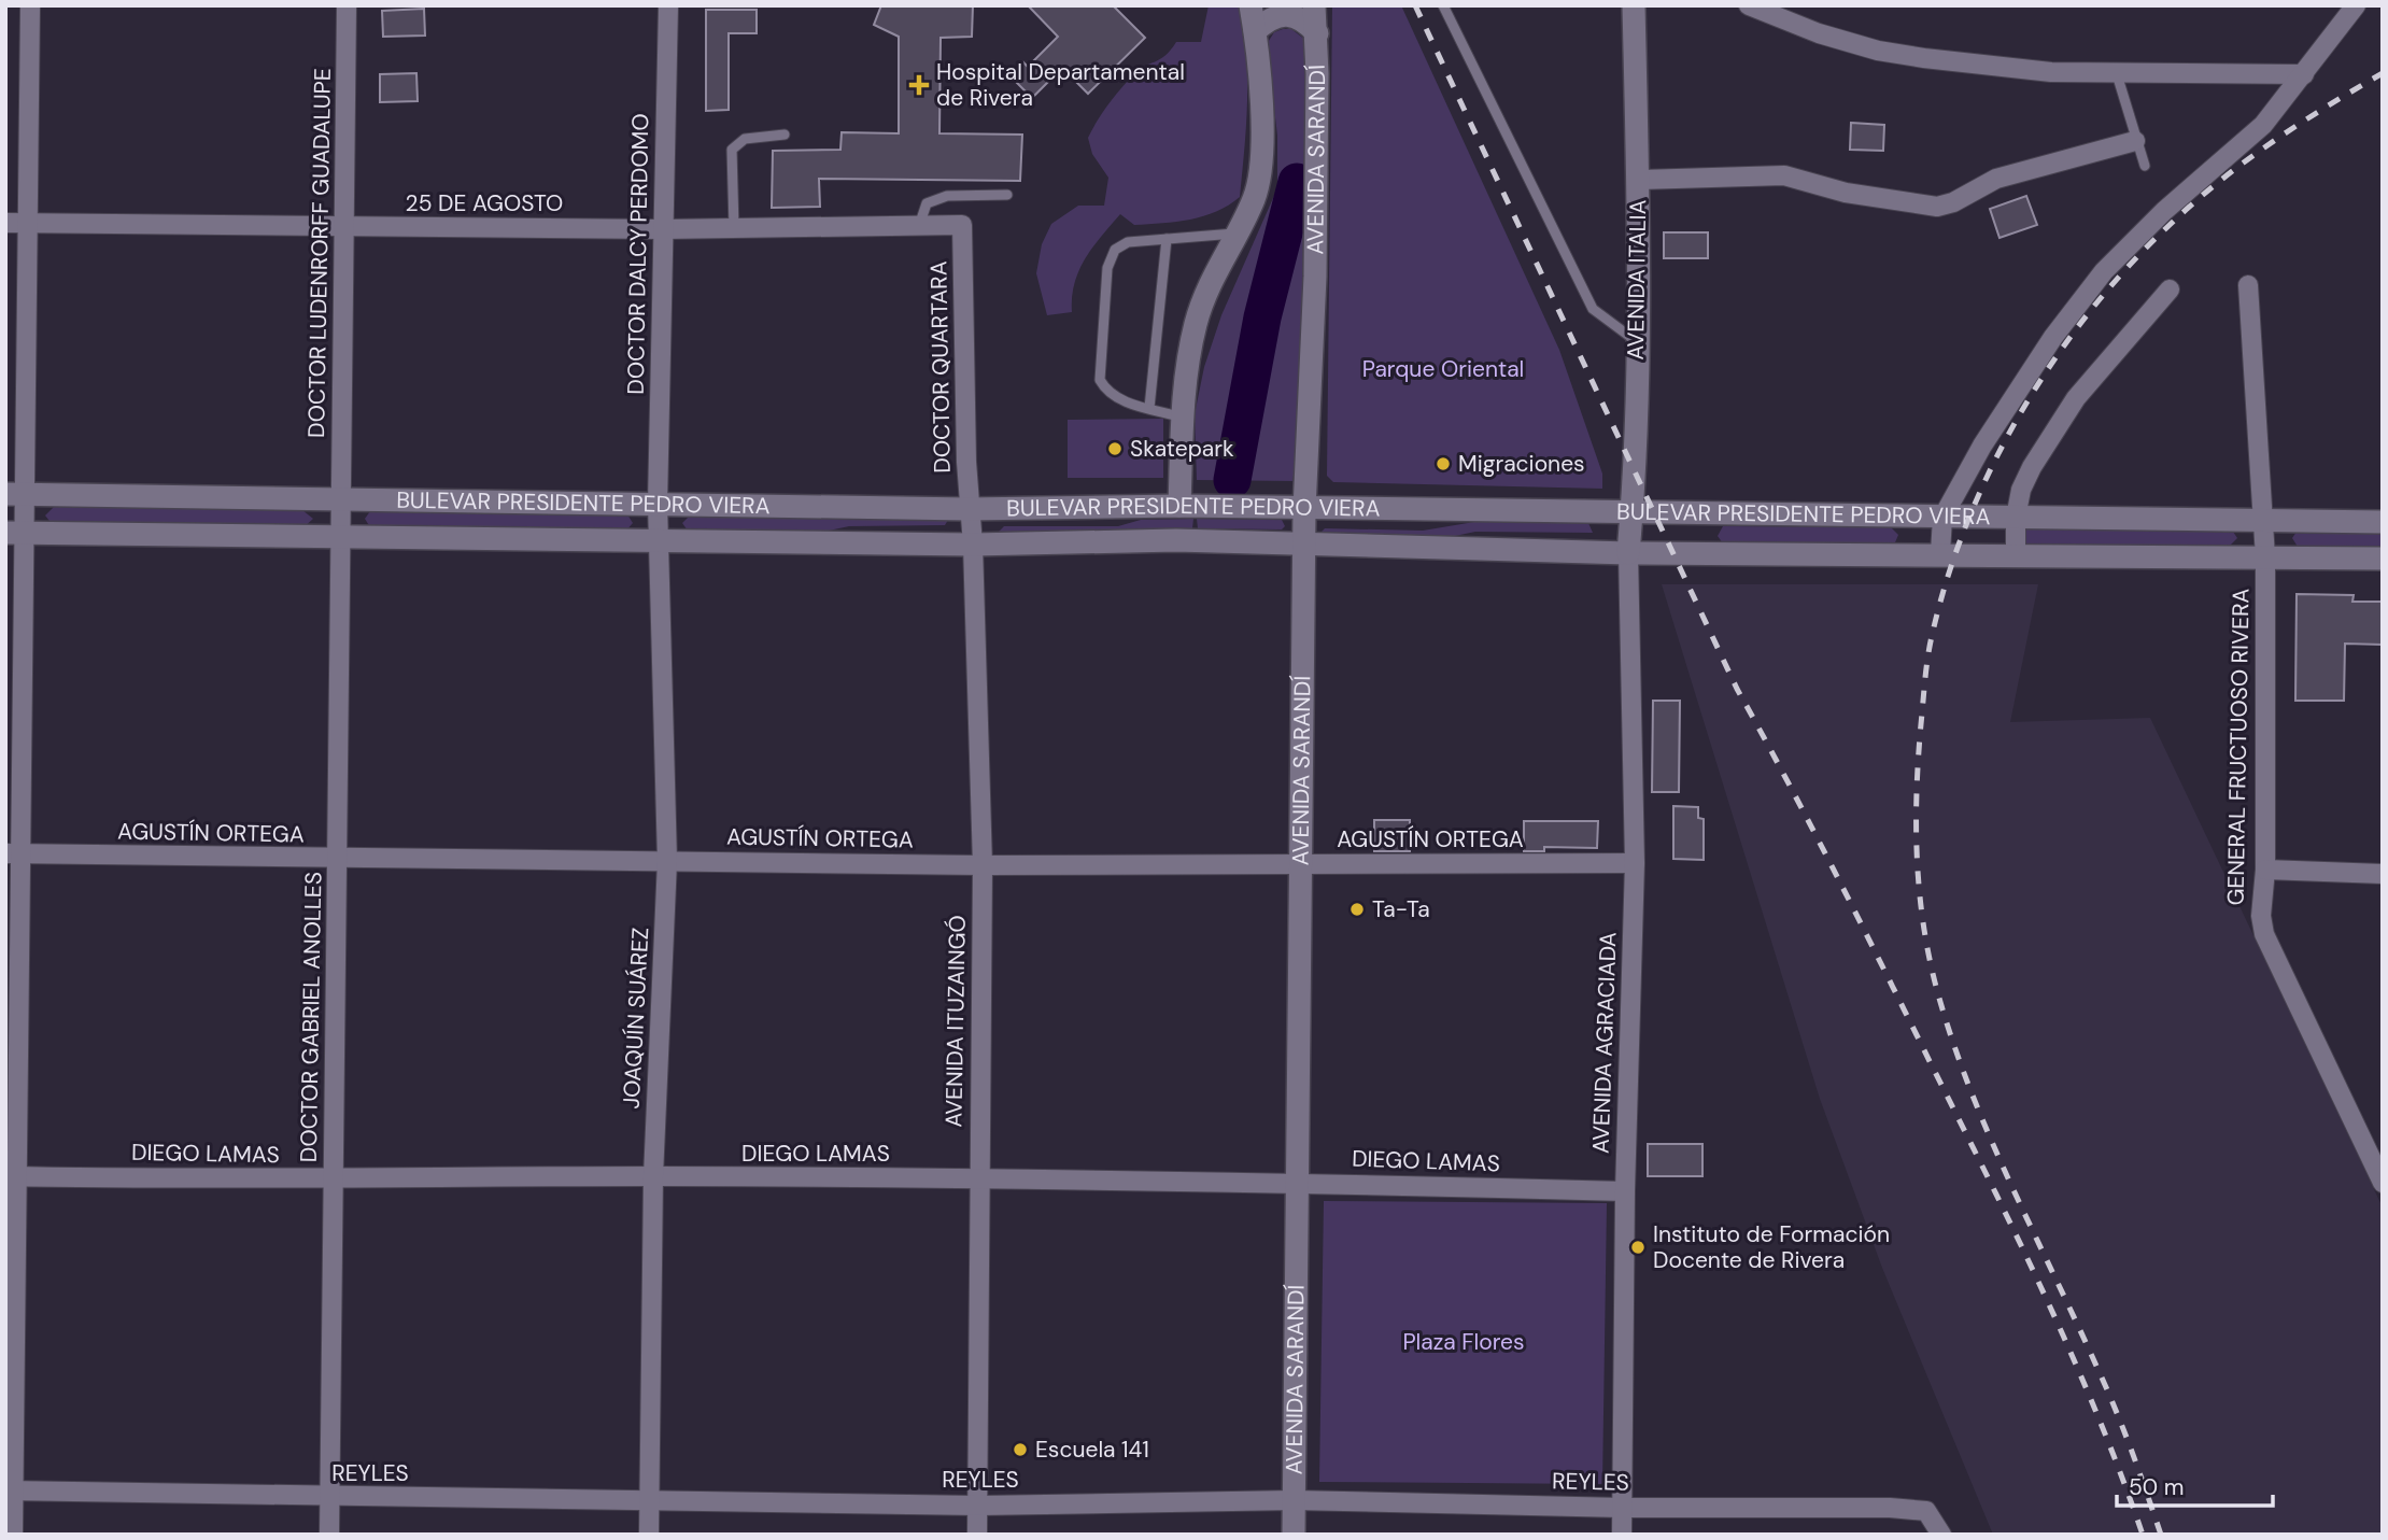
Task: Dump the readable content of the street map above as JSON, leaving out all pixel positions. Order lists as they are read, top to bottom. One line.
{"streets":{"street":["AVENIDA SARANDÍ","25 DE AGOSTO","DOCTOR LUDENRORFF GUADALUPE","DOCTOR DALCY PERDOMO","AVENIDA ITALIA","DOCTOR QUARTARA","BULEVAR PRESIDENTE PEDRO VIERA","GENERAL FRUCTUOSO RIVERA","AGUSTÍN ORTEGA","DOCTOR GABRIEL ANOLLES","JOAQUÍN SUÁREZ","AVENIDA ITUZAINGÓ","AVENIDA AGRACIADA","DIEGO LAMAS","REYLES"]},"crossings":[["AVENIDA SARANDÍ","BULEVAR PRESIDENTE PEDRO VIERA"],["AVENIDA SARANDÍ","AGUSTÍN ORTEGA"],["AVENIDA SARANDÍ","DIEGO LAMAS"],["AVENIDA SARANDÍ","REYLES"],["25 DE AGOSTO","DOCTOR LUDENRORFF GUADALUPE"],["25 DE AGOSTO","DOCTOR DALCY PERDOMO"],["25 DE AGOSTO","DOCTOR QUARTARA"],["DOCTOR LUDENRORFF GUADALUPE","BULEVAR PRESIDENTE PEDRO VIERA"],["DOCTOR LUDENRORFF GUADALUPE","DOCTOR GABRIEL ANOLLES"],["DOCTOR DALCY PERDOMO","BULEVAR PRESIDENTE PEDRO VIERA"],["DOCTOR DALCY PERDOMO","JOAQUÍN SUÁREZ"],["AVENIDA ITALIA","BULEVAR PRESIDENTE PEDRO VIERA"],["AVENIDA ITALIA","AVENIDA AGRACIADA"],["DOCTOR QUARTARA","BULEVAR PRESIDENTE PEDRO VIERA"],["DOCTOR QUARTARA","AVENIDA ITUZAINGÓ"],["BULEVAR PRESIDENTE PEDRO VIERA","GENERAL FRUCTUOSO RIVERA"],["BULEVAR PRESIDENTE PEDRO VIERA","DOCTOR GABRIEL ANOLLES"],["BULEVAR PRESIDENTE PEDRO VIERA","JOAQUÍN SUÁREZ"],["BULEVAR PRESIDENTE PEDRO VIERA","AVENIDA ITUZAINGÓ"],["BULEVAR PRESIDENTE PEDRO VIERA","AVENIDA AGRACIADA"],["AGUSTÍN ORTEGA","DOCTOR GABRIEL ANOLLES"],["AGUSTÍN ORTEGA","JOAQUÍN SUÁREZ"],["AGUSTÍN ORTEGA","AVENIDA ITUZAINGÓ"],["AGUSTÍN ORTEGA","AVENIDA AGRACIADA"],["DOCTOR GABRIEL ANOLLES","DIEGO LAMAS"],["DOCTOR GABRIEL ANOLLES","REYLES"],["JOAQUÍN SUÁREZ","DIEGO LAMAS"],["JOAQUÍN SUÁREZ","REYLES"],["AVENIDA ITUZAINGÓ","DIEGO LAMAS"],["AVENIDA ITUZAINGÓ","REYLES"],["AVENIDA AGRACIADA","DIEGO LAMAS"],["AVENIDA AGRACIADA","REYLES"]],"parks":["Parque Oriental","Plaza Flores"],"places":{"health":["Hospital Departamental de Rivera"],"other":["Skatepark","Migraciones","Ta-Ta","Instituto de Formación Docente de Rivera","Escuela 141"]},"scale_bar":"50 m"}
